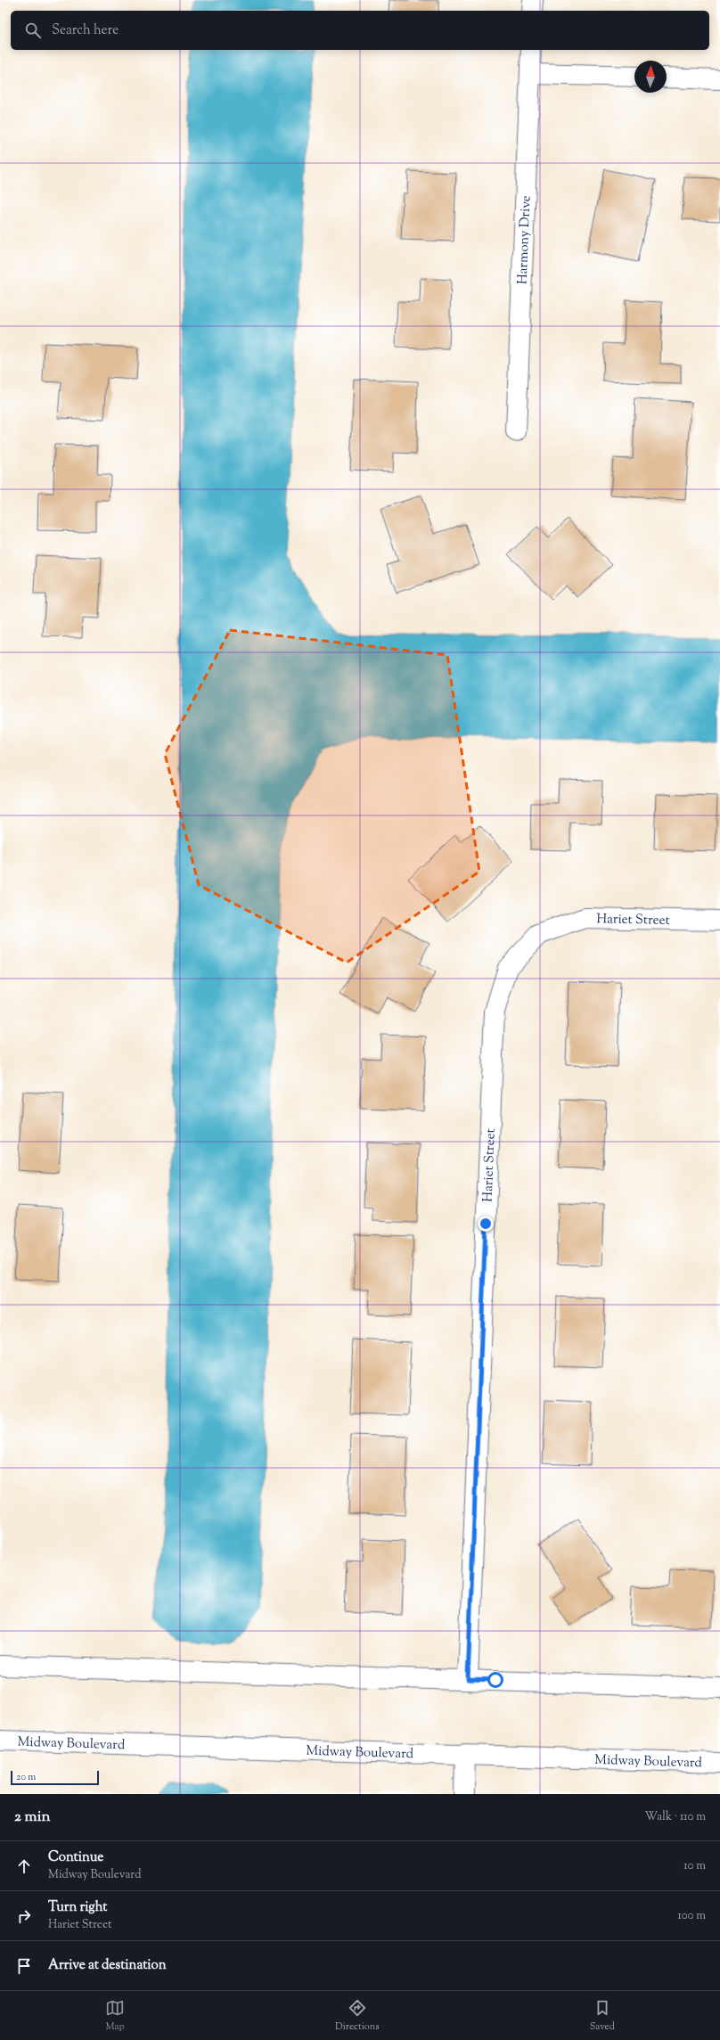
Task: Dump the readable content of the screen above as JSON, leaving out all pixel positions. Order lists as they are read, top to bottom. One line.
{"streets":{"street":["Harmony Drive","Hariet Street","Midway Boulevard"]},"scale_bar":"20 m","north":"top","page":{"search":"Search here","scale":"20 m","heading":["2 min","Walk · 110 m"],"list":[["Continue","Midway Boulevard","10 m"],["Turn right","Hariet Street","100 m"],"Arrive at destination"],"nav":["Map","Directions","Saved"]}}
